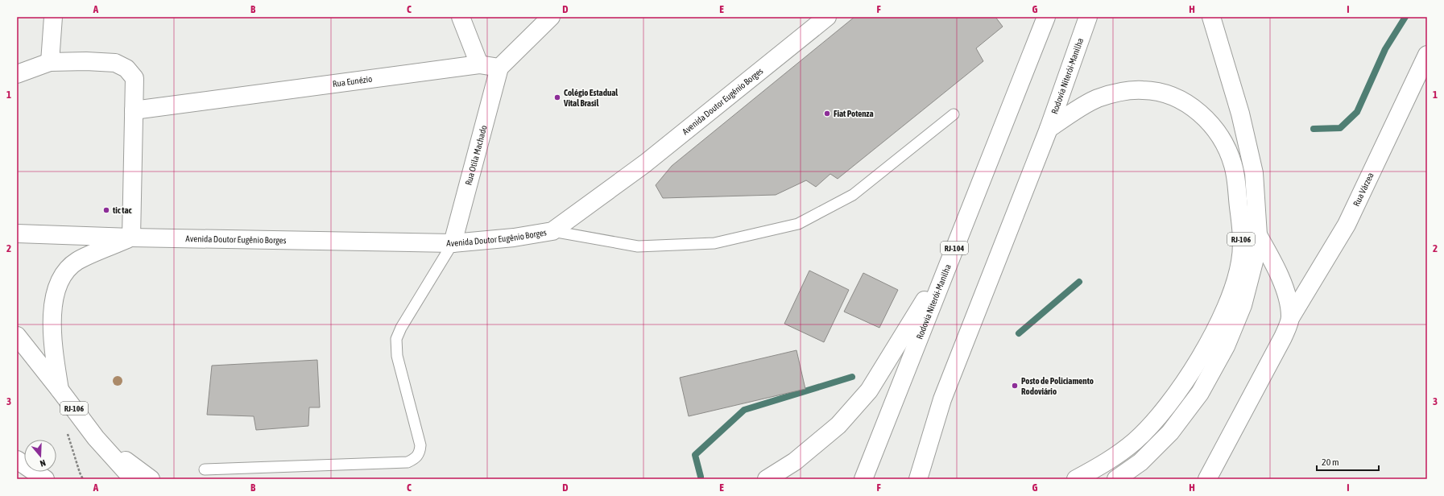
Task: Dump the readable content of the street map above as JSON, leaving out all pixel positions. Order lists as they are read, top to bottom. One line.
{"streets":{"main road":["Rodovia Niterói-Manilha","Rua Eunézio","Avenida Doutor Eugênio Borges","Rua Otila Machado","Rua Várzea","RJ-106","RJ-104"]},"crossings":[["Rodovia Niterói-Manilha","RJ-106"],["Rua Eunézio","Rua Otila Machado"],["Avenida Doutor Eugênio Borges","Rua Otila Machado"]],"places":["Colégio Estadual Vital Brasil","Fiat Potenza","tic tac","Posto de Policiamento Rodoviário"],"scale_bar":"20 m","north":"bottom","grid":{"columns":["A","B","C","D","E","F","G","H","I"],"rows":["1","2","3"]}}
